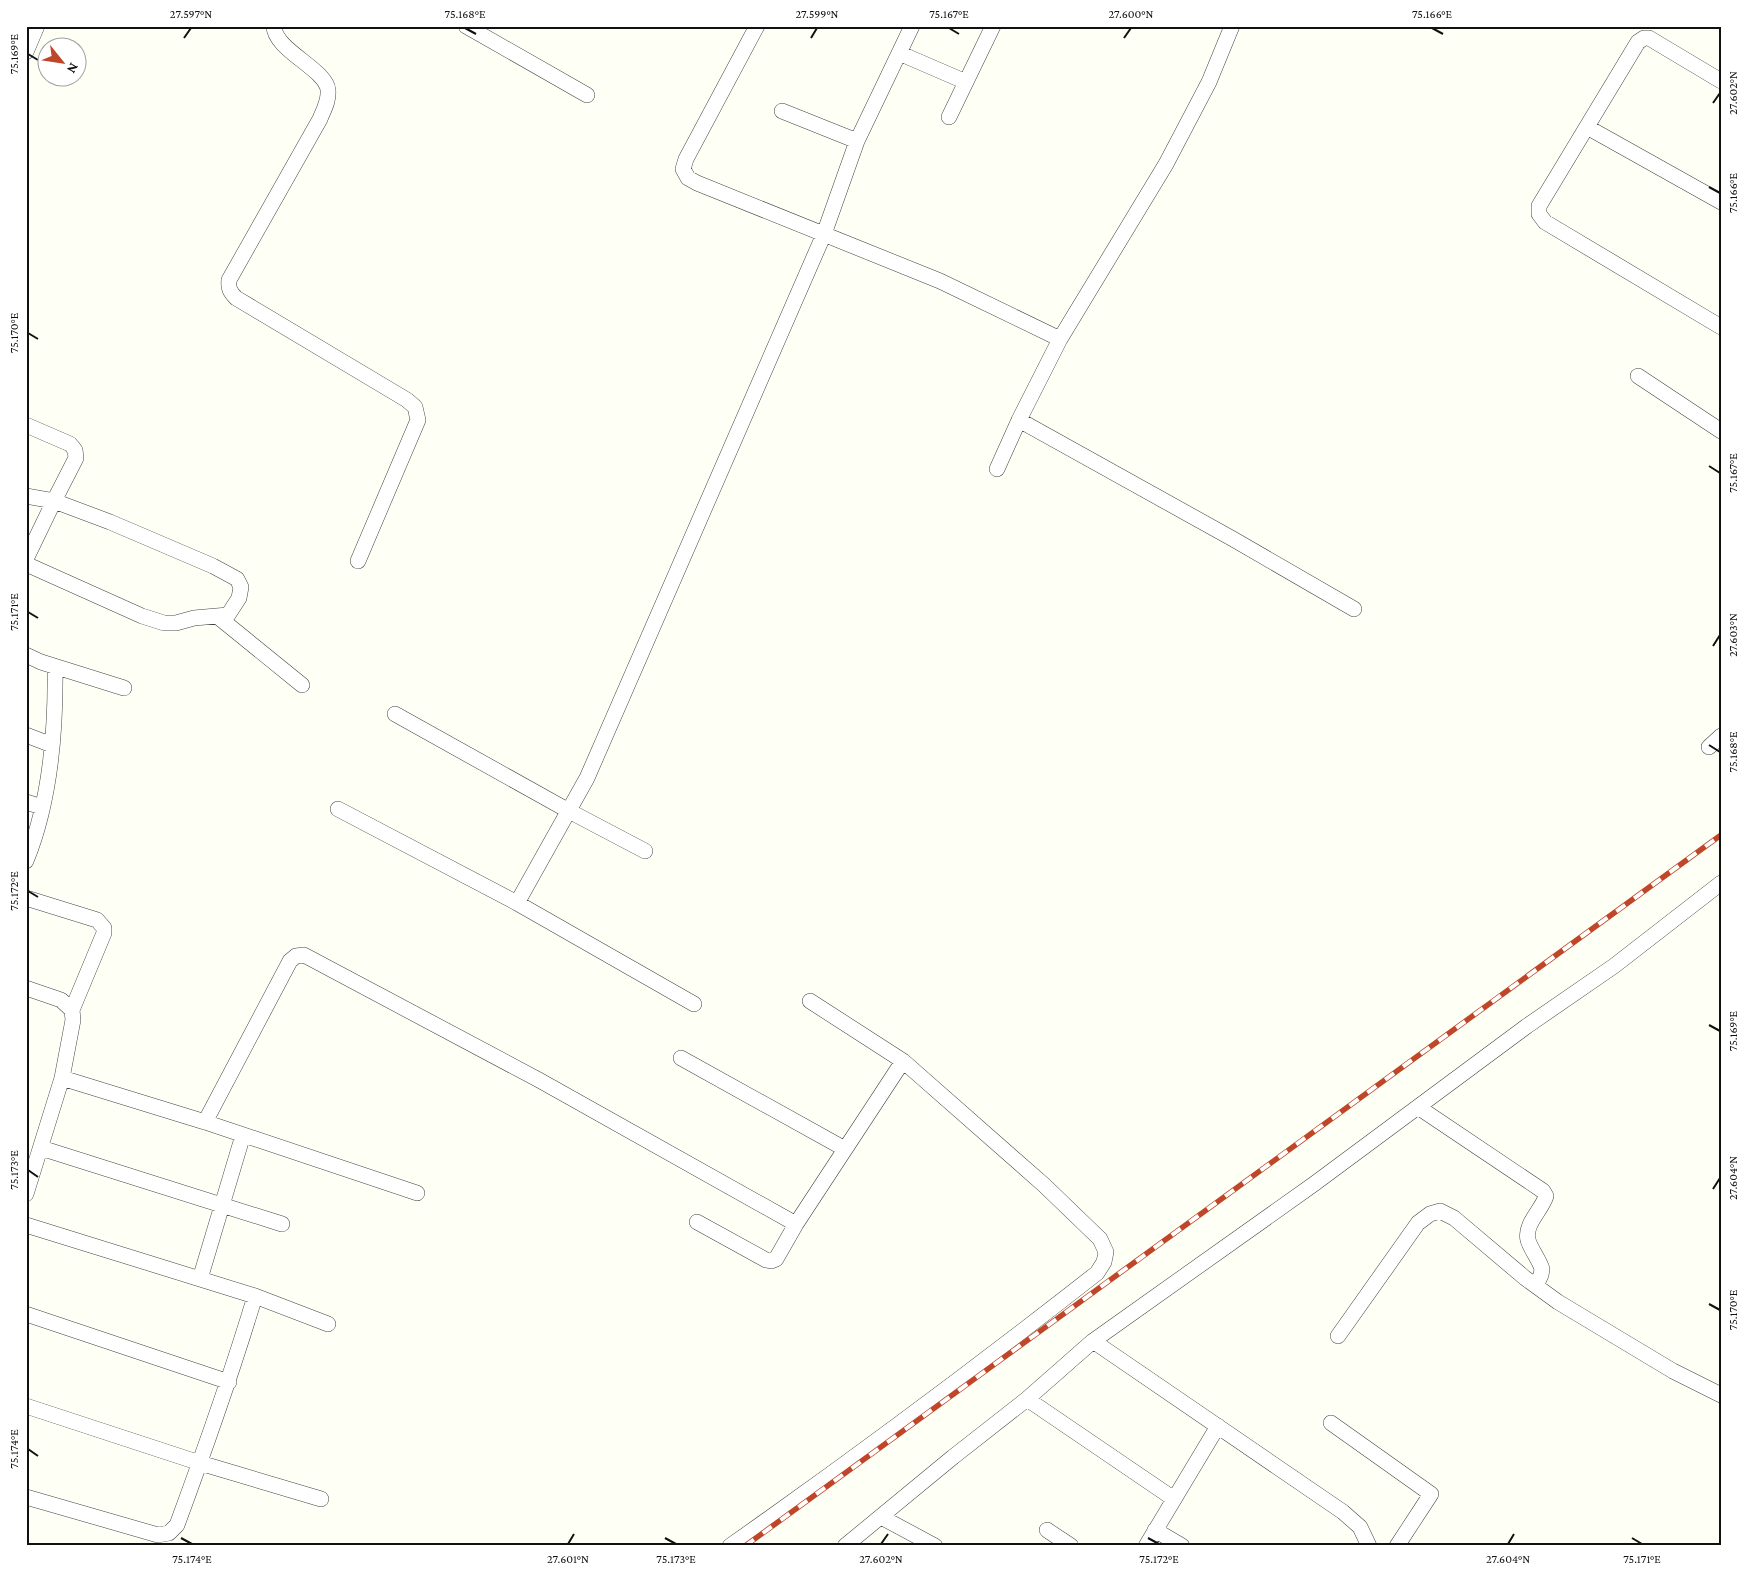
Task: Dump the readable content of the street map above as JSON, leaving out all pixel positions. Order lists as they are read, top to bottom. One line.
{"north":"bottom right","coordinates":["27.597°N","75.168°E","27.599°N","75.167°E","27.600°N","75.166°E","75.169°E","27.602°N","75.170°E","75.171°E","27.603°N","75.172°E","75.173°E","27.604°N","75.174°E","27.601°N"]}
